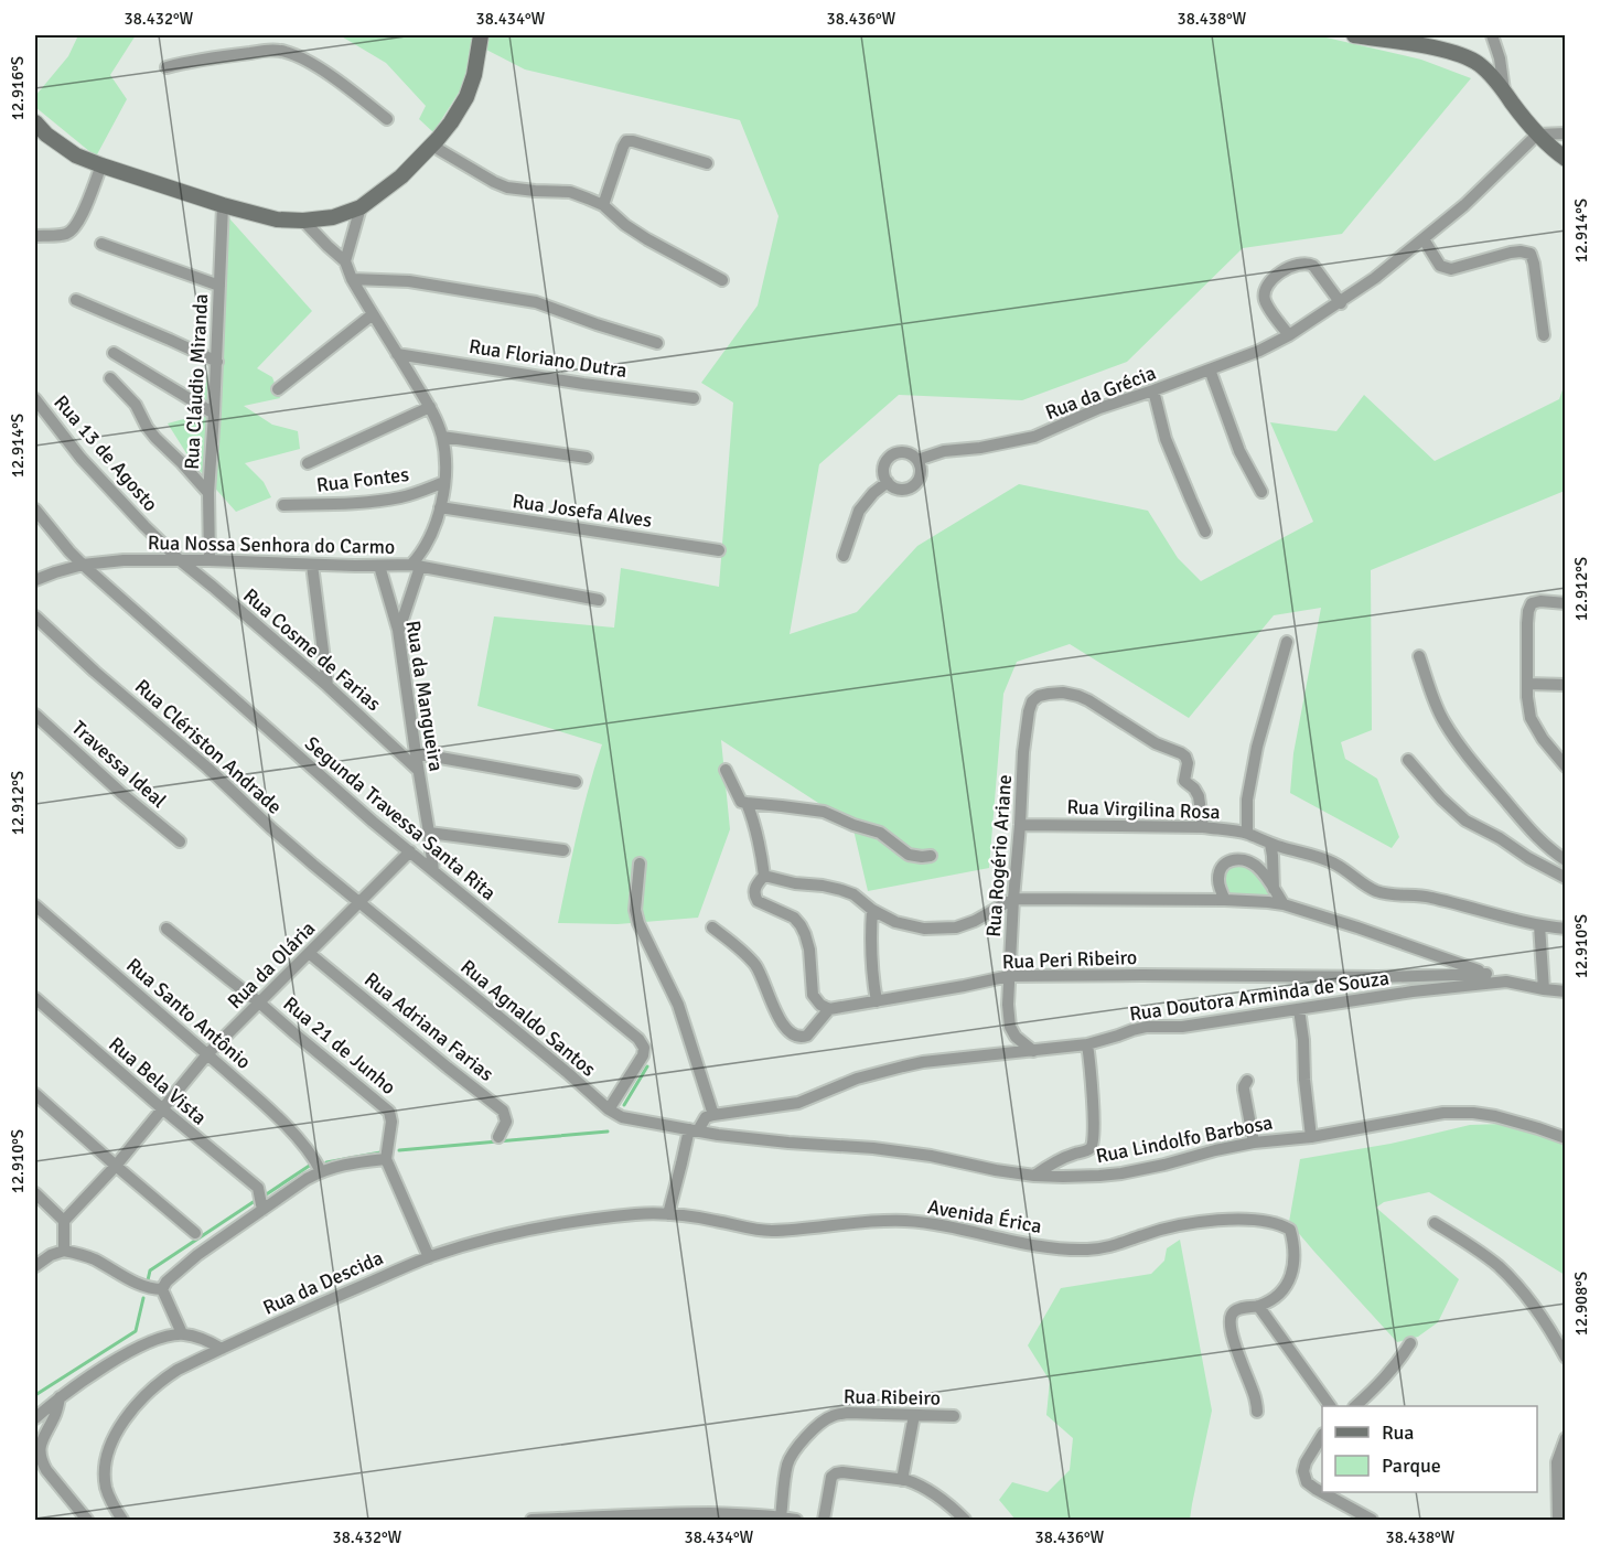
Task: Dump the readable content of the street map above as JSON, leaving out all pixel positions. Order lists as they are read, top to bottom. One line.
{"streets":{"street":["Rua Floriano Dutra","Rua Cláudio Miranda","Rua da Grécia","Rua 13 de Agosto","Rua Fontes","Rua Josefa Alves","Rua Nossa Senhora do Carmo","Rua Cosme de Farias","Rua da Mangueira","Rua Clériston Andrade","Travessa Ideal","Rua Virgilina Rosa","Segunda Travessa Santa Rita","Rua Rogério Ariane","Rua Peri Ribeiro","Rua da Olária","Rua Doutora Arminda de Souza","Rua Santo Antônio","Rua Agnaldo Santos","Rua Adriana Farias","Rua 21 de Junho","Rua Bela Vista","Rua Lindolfo Barbosa","Avenida Érica","Rua da Descida","Rua Ribeiro"]},"crossings":[["Rua Floriano Dutra","Rua Nossa Senhora do Carmo"],["Rua Cláudio Miranda","Rua Nossa Senhora do Carmo"],["Rua 13 de Agosto","Rua Nossa Senhora do Carmo"],["Rua 13 de Agosto","Rua Cosme de Farias"],["Rua Fontes","Rua Nossa Senhora do Carmo"],["Rua Josefa Alves","Rua Nossa Senhora do Carmo"],["Rua Nossa Senhora do Carmo","Rua Cosme de Farias"],["Rua Nossa Senhora do Carmo","Rua da Mangueira"],["Rua Nossa Senhora do Carmo","Segunda Travessa Santa Rita"],["Rua Cosme de Farias","Rua da Mangueira"],["Rua da Mangueira","Segunda Travessa Santa Rita"],["Rua Clériston Andrade","Rua da Olária"],["Rua Clériston Andrade","Rua Agnaldo Santos"],["Rua Virgilina Rosa","Rua Rogério Ariane"],["Segunda Travessa Santa Rita","Rua da Olária"],["Segunda Travessa Santa Rita","Rua Agnaldo Santos"],["Rua Rogério Ariane","Rua Peri Ribeiro"],["Rua Rogério Ariane","Rua Doutora Arminda de Souza"],["Rua da Olária","Rua Santo Antônio"],["Rua da Olária","Rua Agnaldo Santos"],["Rua da Olária","Rua Adriana Farias"],["Rua da Olária","Rua 21 de Junho"],["Rua da Olária","Rua Bela Vista"],["Rua Agnaldo Santos","Rua Lindolfo Barbosa"],["Avenida Érica","Rua da Descida"]],"legend":["Rua","Parque"],"coordinates":["38.432°W","38.434°W","38.436°W","38.438°W","12.916°S","12.914°S","12.912°S","12.910°S","12.908°S"]}
